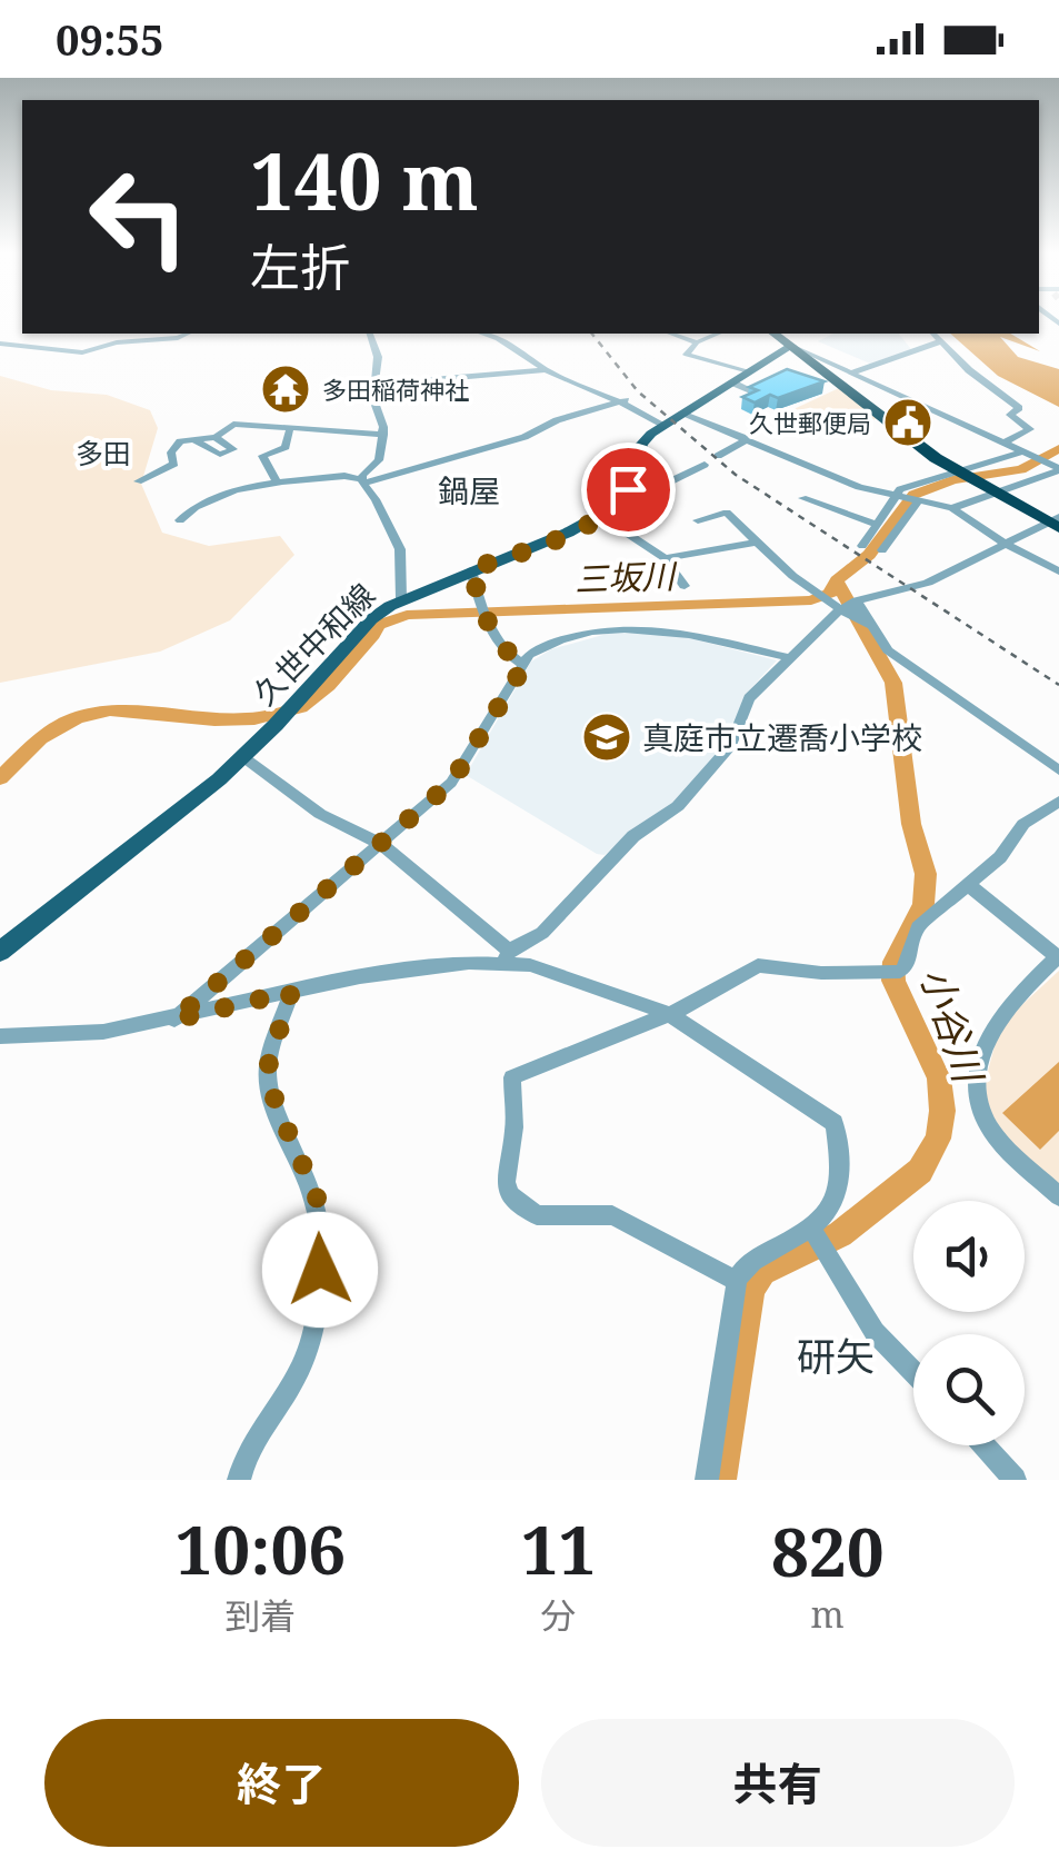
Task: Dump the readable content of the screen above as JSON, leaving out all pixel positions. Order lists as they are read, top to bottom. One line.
{"streets":{"main road":["久世中和線"]},"districts":["多田","鍋屋","研矢"],"water":["三坂川","小谷川"],"places":{"temple":["多田稲荷神社"],"public building":["久世郵便局"],"school or university":["真庭市立遷喬小学校"]},"page":{"status":"09:55","turn":["140 m","左折"],"eta":["10:06","到着","11","分","820","m"],"buttons":["終了","共有"]}}
